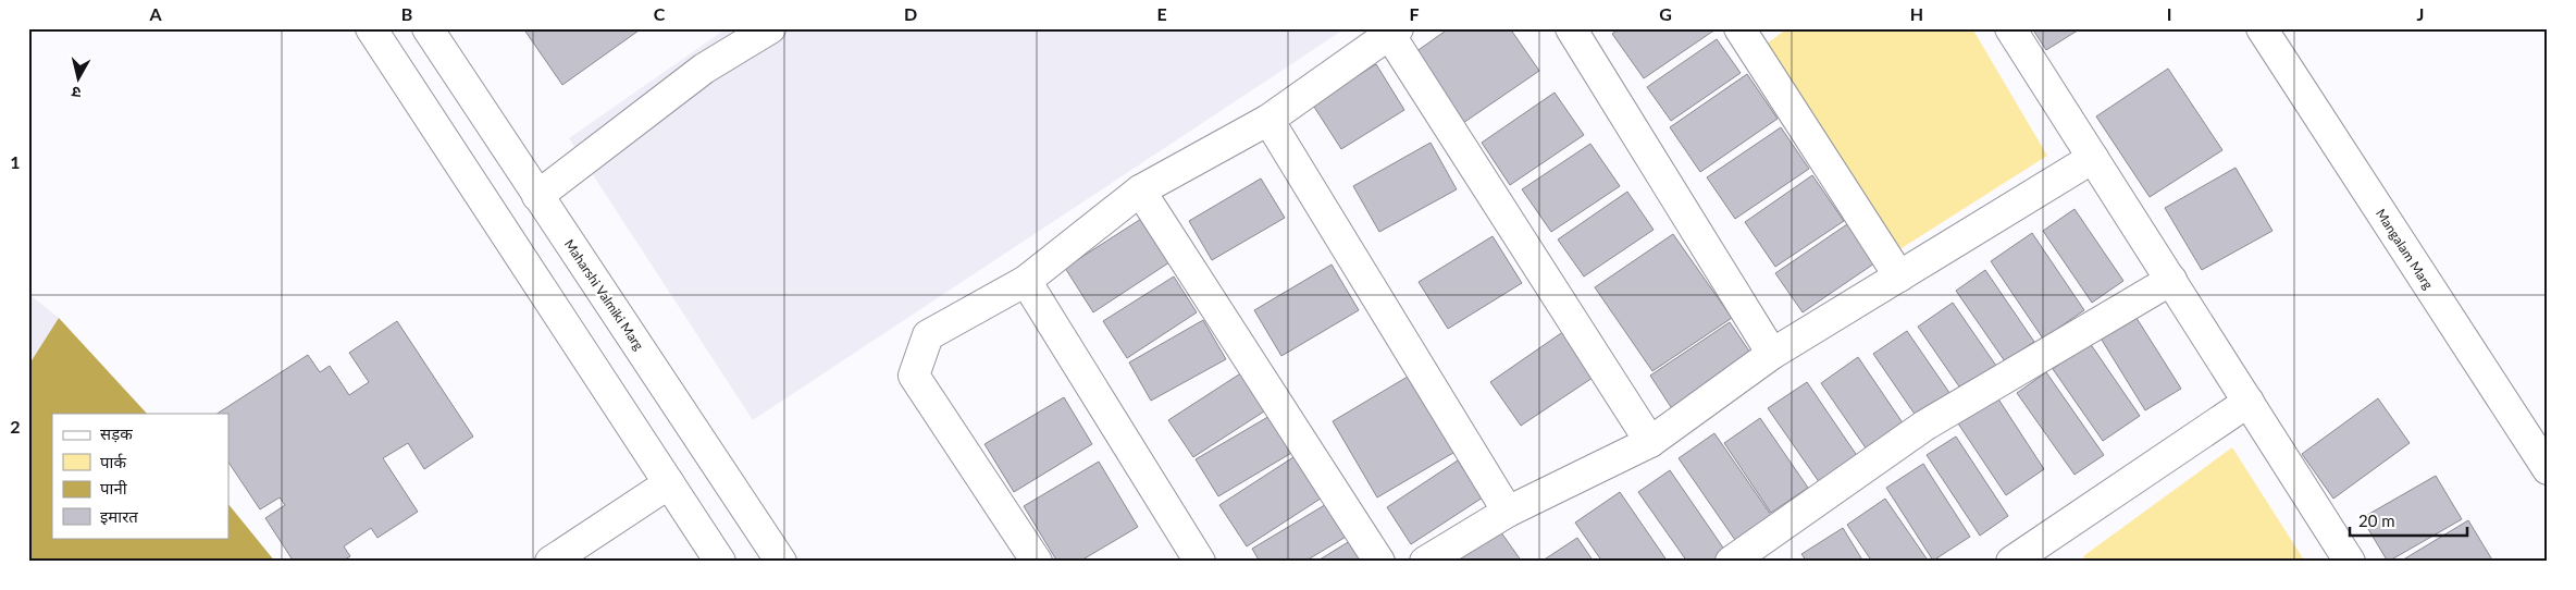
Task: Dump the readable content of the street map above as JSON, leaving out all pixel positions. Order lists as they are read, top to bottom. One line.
{"streets":{"street":["Mangalam Marg","Maharshi Valmiki Marg"]},"legend":["सड़क","पार्क","पानी","इमारत"],"scale_bar":"20 m","north":"bottom","grid":{"columns":["A","B","C","D","E","F","G","H","I","J"],"rows":["1","2"]}}
